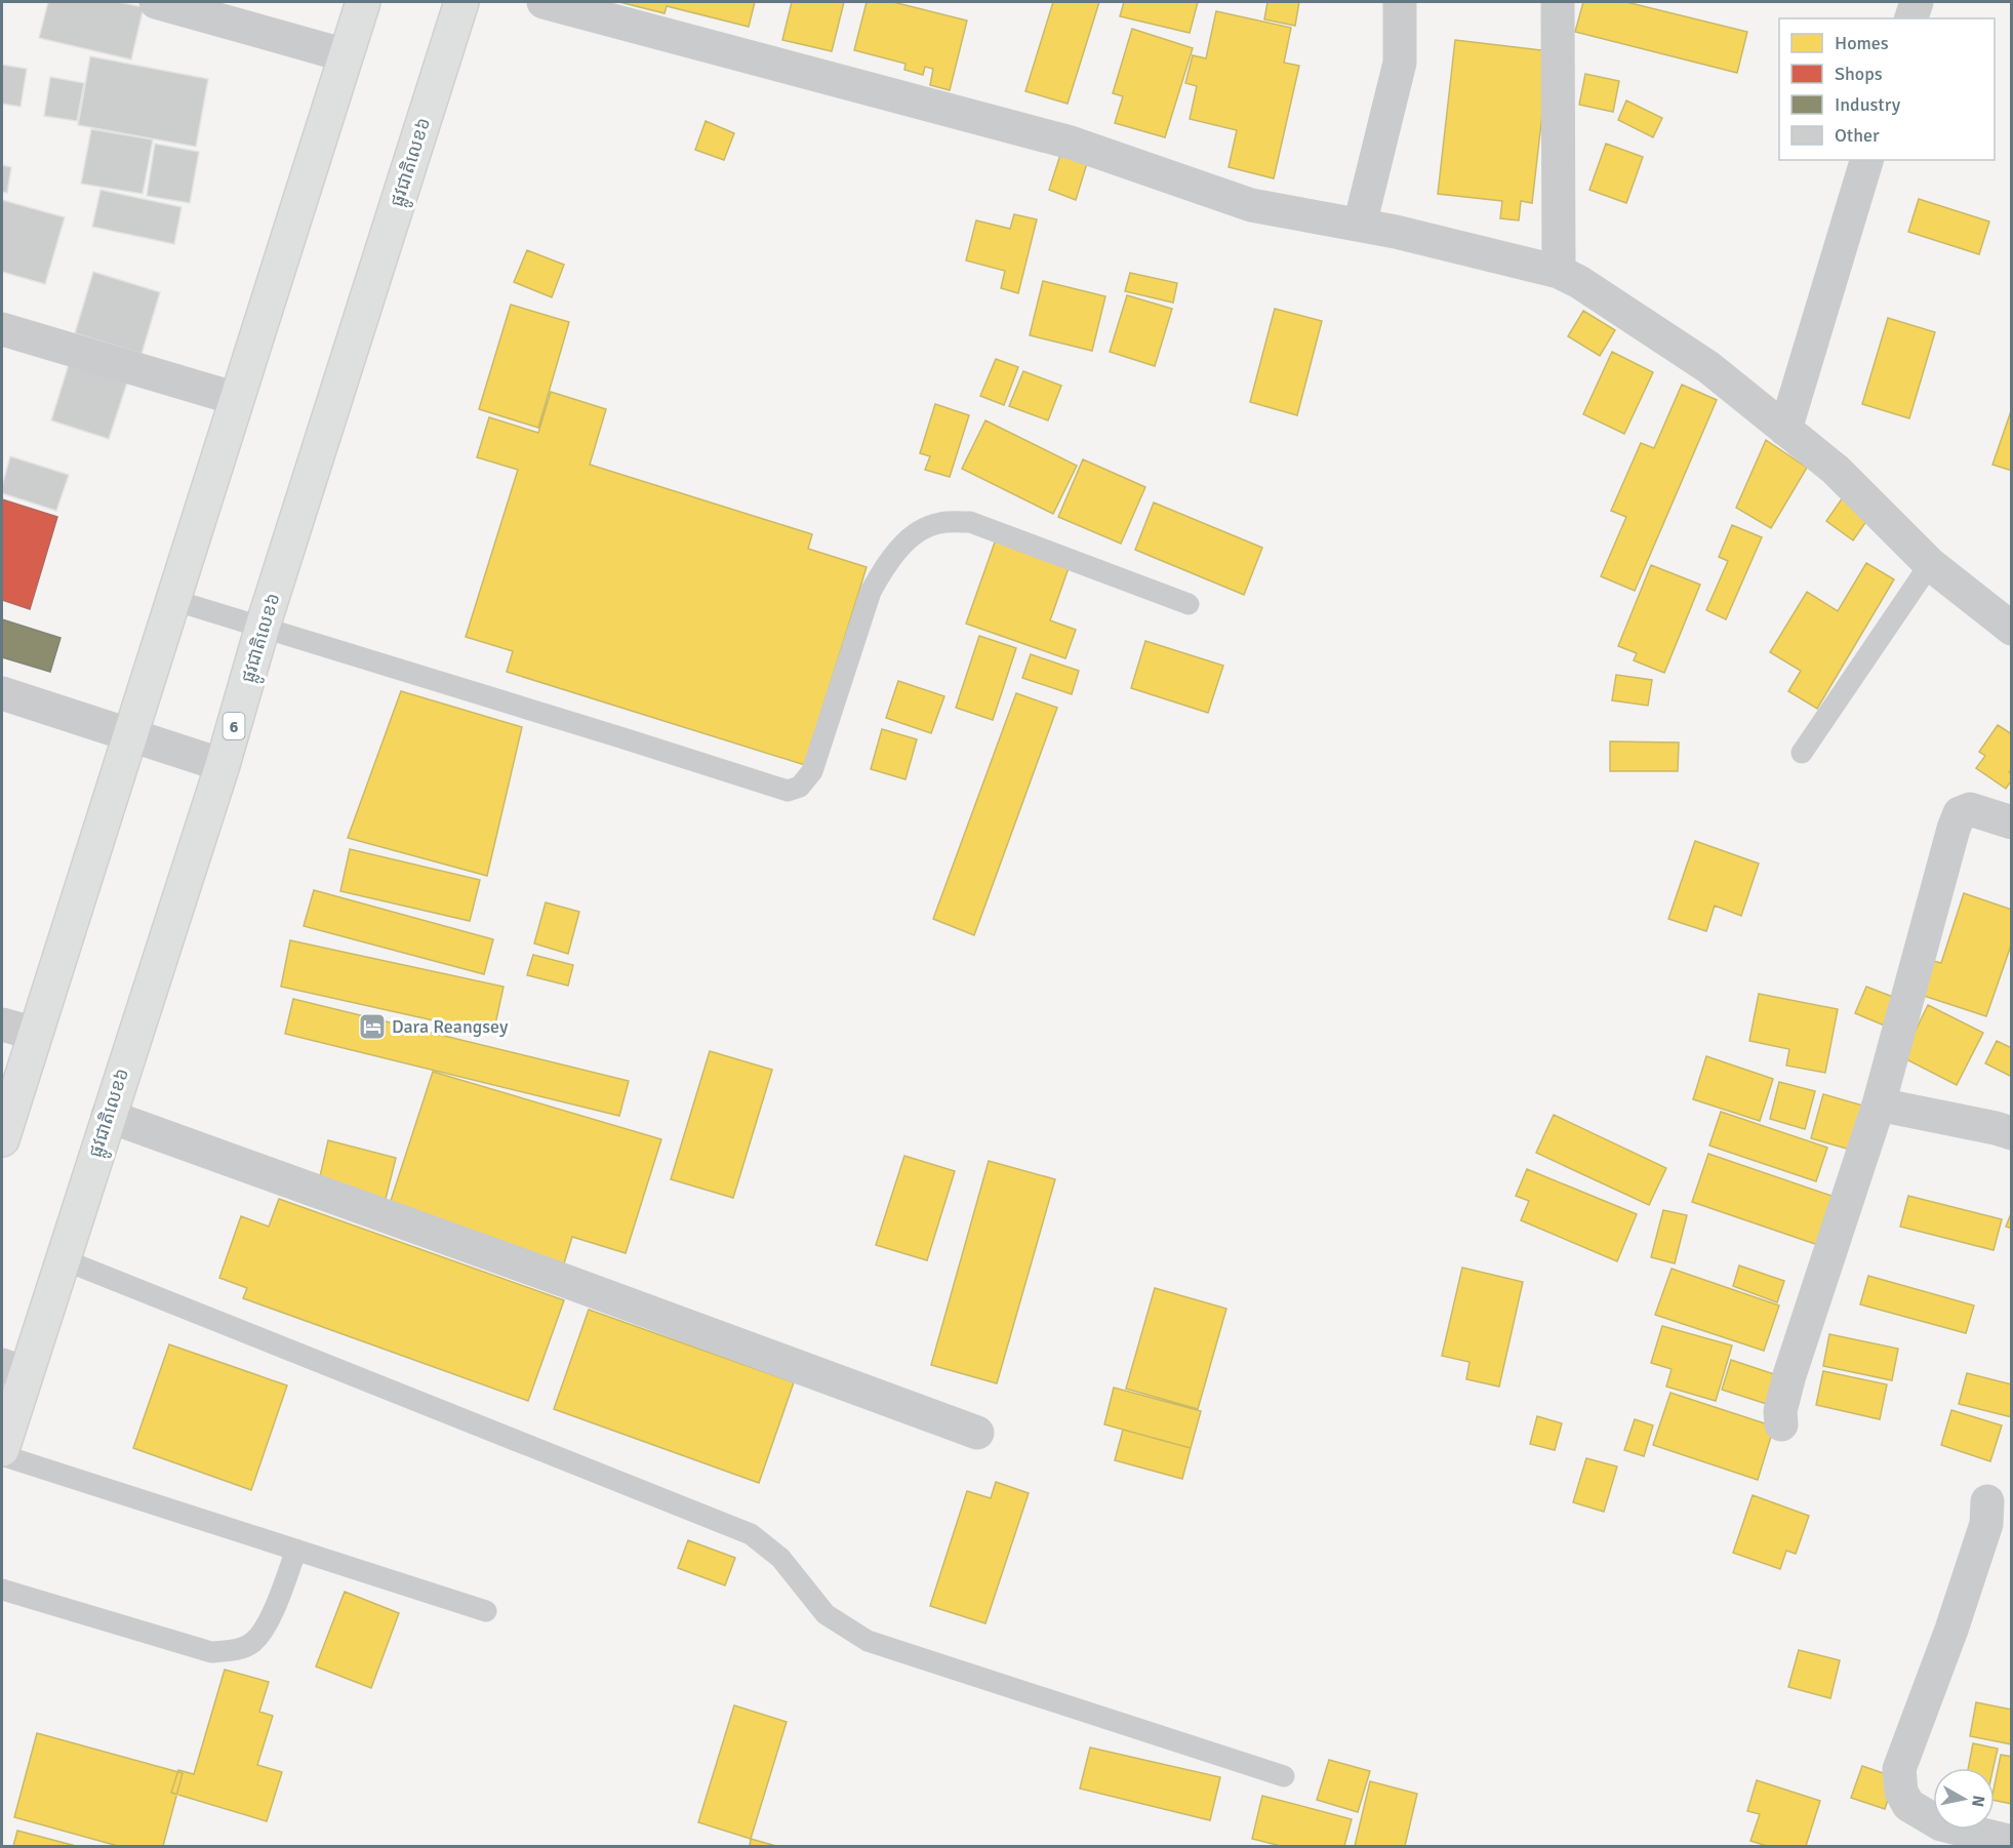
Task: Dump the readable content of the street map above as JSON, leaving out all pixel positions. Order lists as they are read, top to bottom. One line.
{"streets":{"main road":["ផ្លូវជាតិលេខ៦","6"]},"places":{"hotel":["Dara Reangsey"]},"legend":["Homes","Shops","Industry","Other"],"north":"right"}
